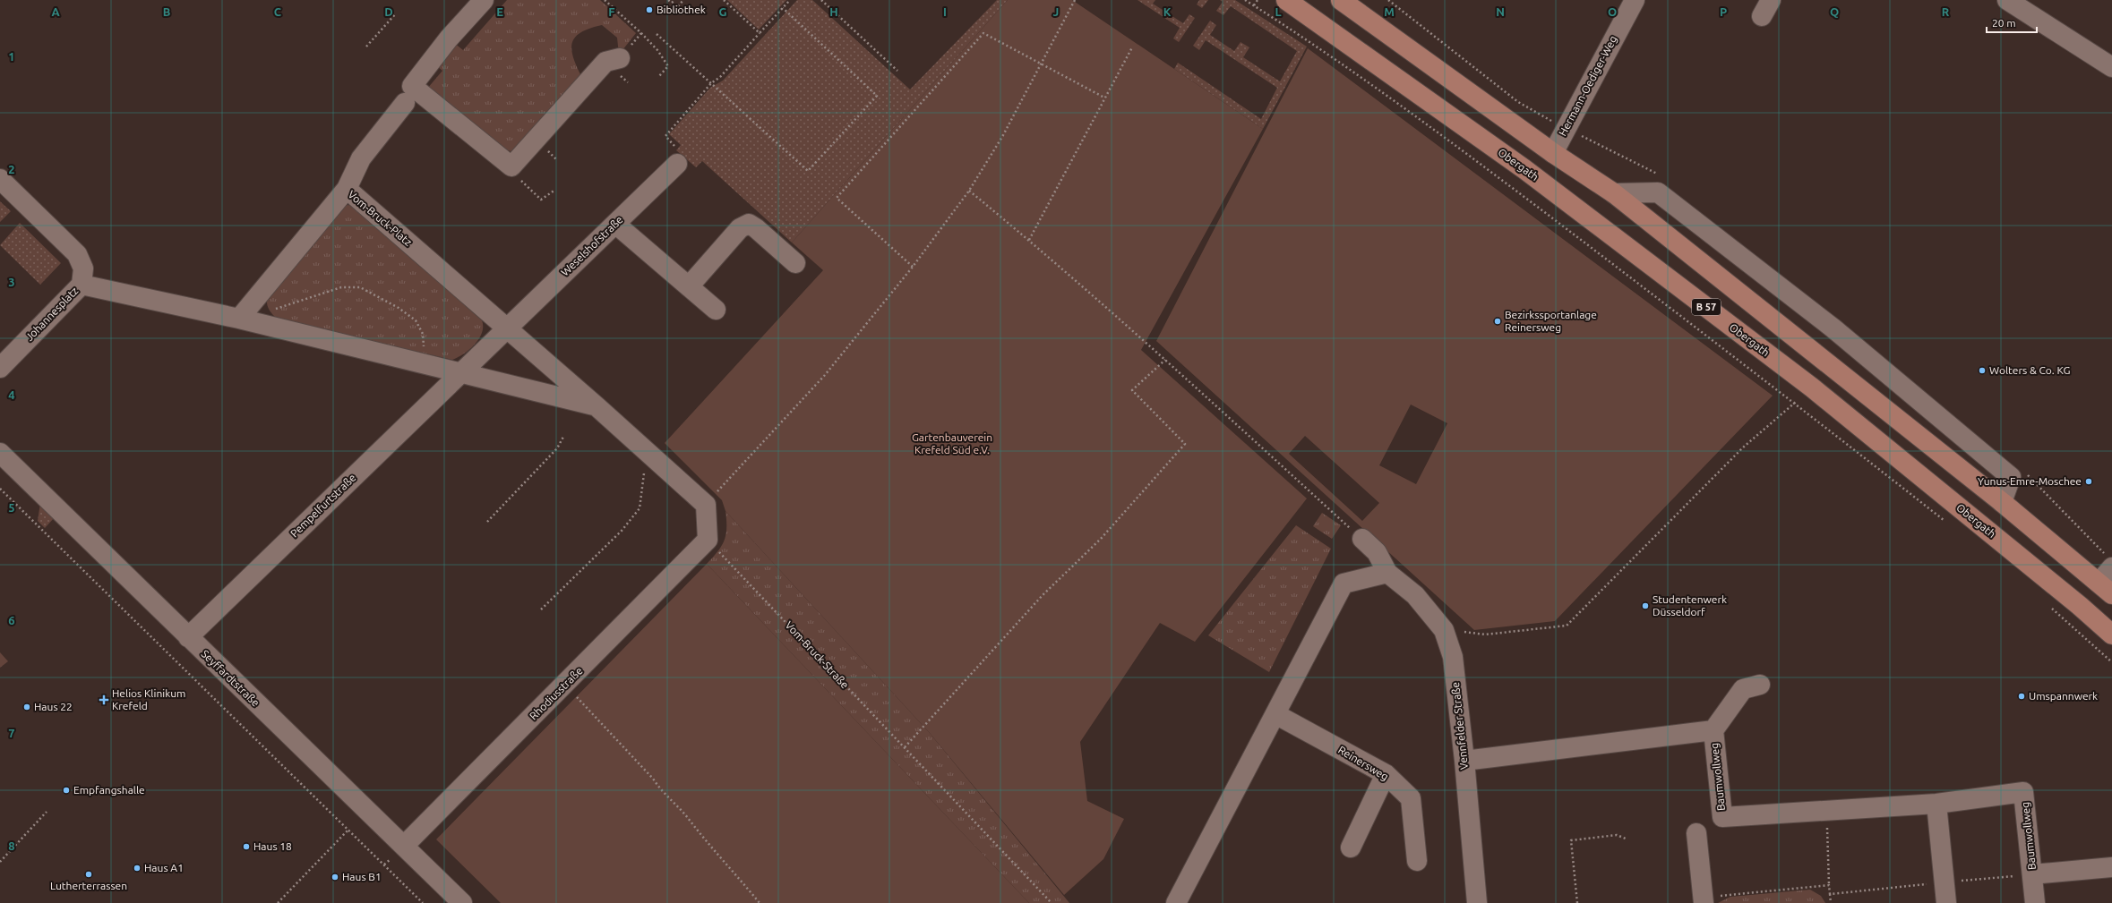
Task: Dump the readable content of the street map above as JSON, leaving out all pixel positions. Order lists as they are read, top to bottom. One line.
{"streets":{"main road":["Obergath","B 57"],"street":["Hermann-Oediger-Weg","Vom-Bruck-Platz","Weselshofstraße","Johannesplatz","Pempelfurtstraße","Seyffardtstraße","Rhodiusstraße","Vennfelder Straße","Reinersweg","Baumwollweg"],"path":["Vom-Bruck-Straße"]},"crossings":[["Vom-Bruck-Platz","Weselshofstraße"],["Pempelfurtstraße","Seyffardtstraße"],["Vom-Bruck-Straße","Rhodiusstraße"],["Seyffardtstraße","Rhodiusstraße"],["Vennfelder Straße","Baumwollweg"]],"parks":["Gartenbauverein Krefeld Süd e.V."],"places":{"other":["Bibliothek","Bezirkssportanlage Reinersweg","Wolters & Co. KG","Yunus-Emre-Moschee","Studentenwerk Düsseldorf","Umspannwerk","Haus 22","Empfangshalle","Haus 18","Haus A1","Lutherterrassen","Haus B1"],"health":["Helios Klinikum Krefeld"]},"scale_bar":"20 m","grid":{"columns":["A","B","C","D","E","F","G","H","I","J","K","L","M","N","O","P","Q","R"],"rows":["1","2","3","4","5","6","7","8"]}}
